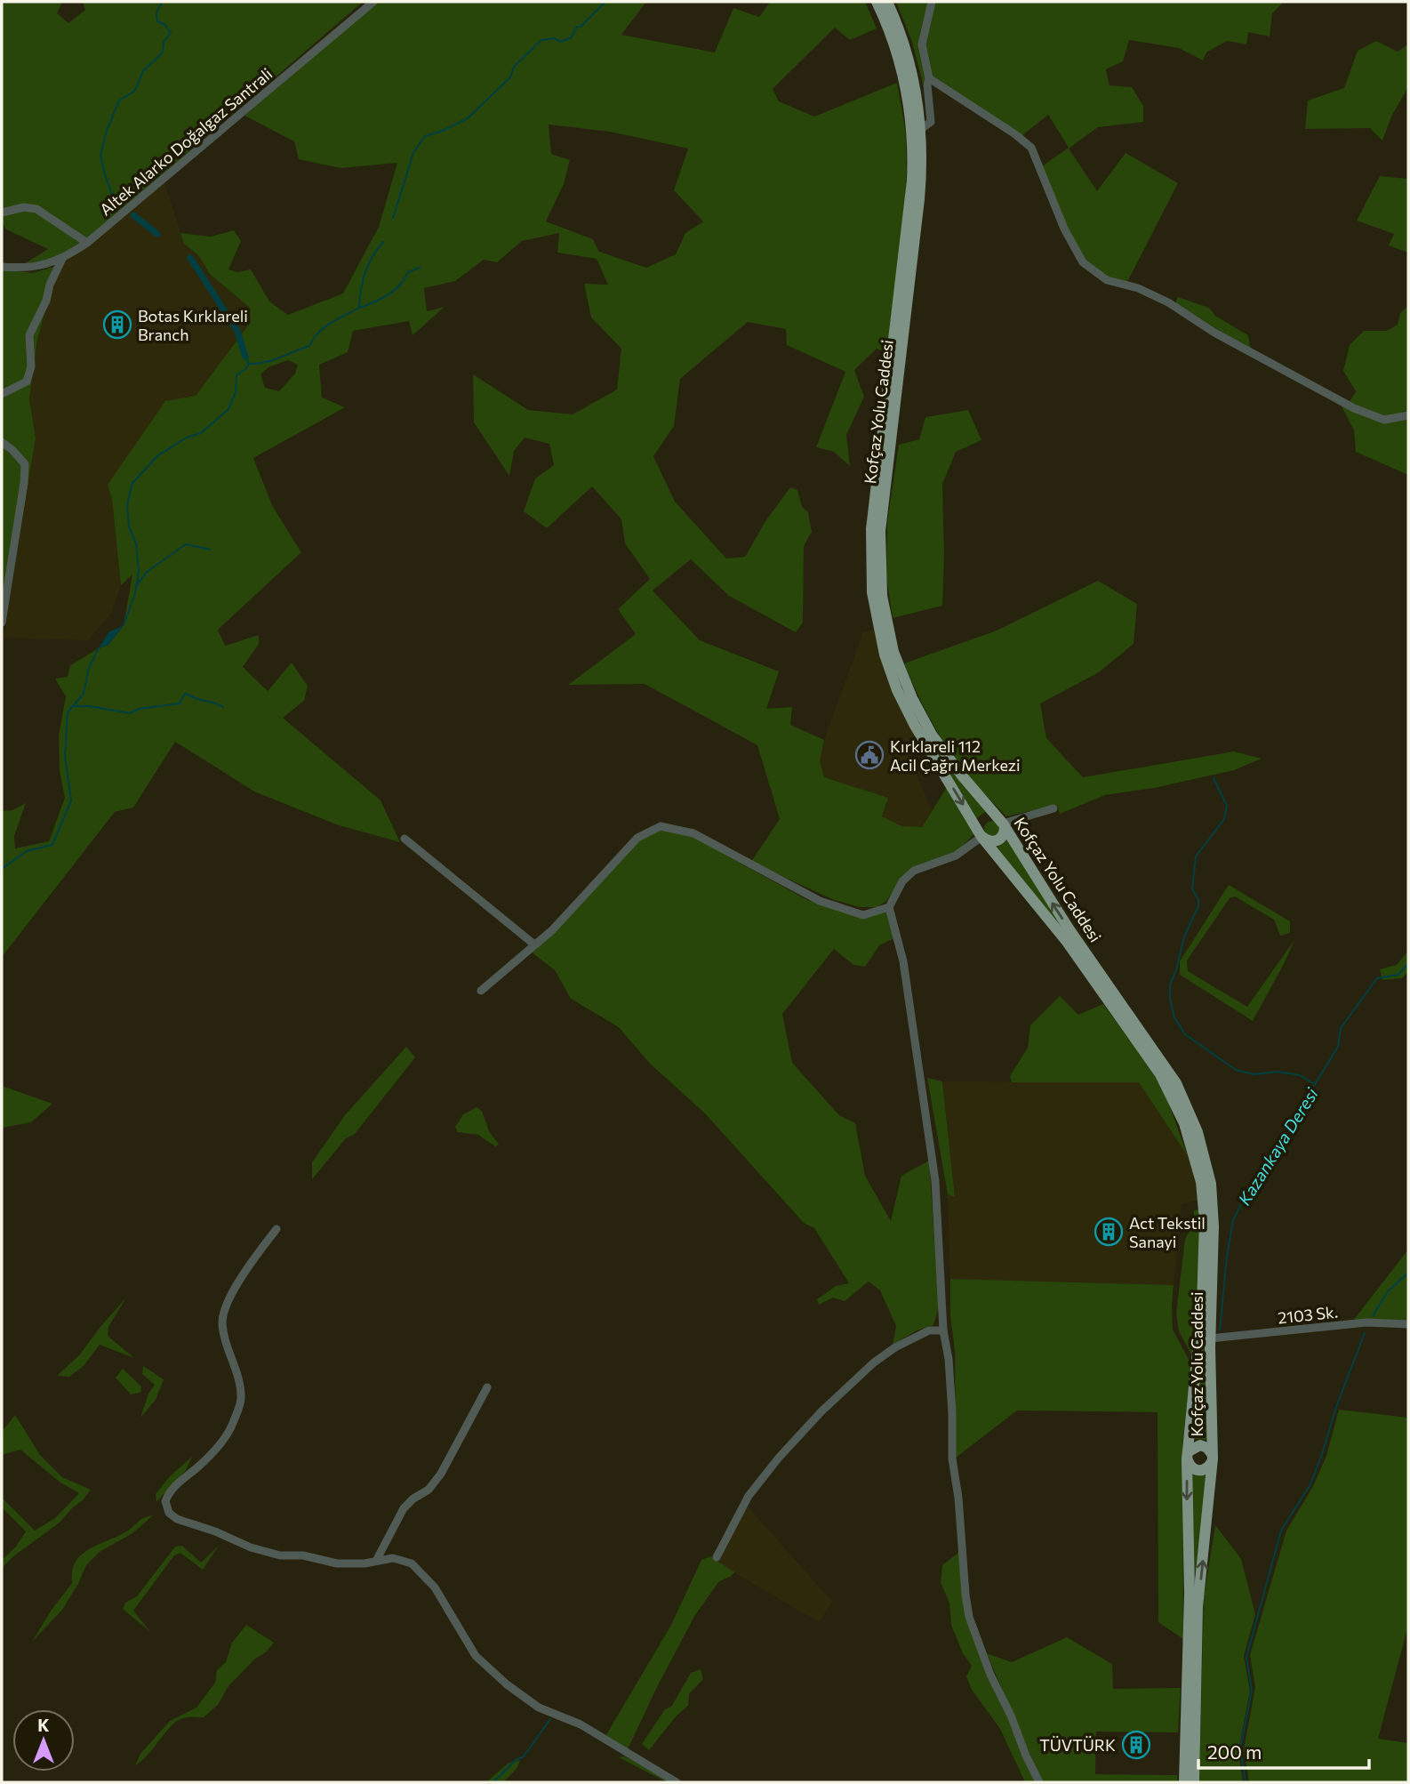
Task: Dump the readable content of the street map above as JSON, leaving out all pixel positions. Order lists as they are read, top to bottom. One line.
{"streets":{"main road":["Kofçaz Yolu Caddesi"],"street":["Altek Alarko Doğalgaz Santrali","2103 Sk."]},"crossings":[["Kofçaz Yolu Caddesi","2103 Sk."]],"water":["Kazankaya Deresi"],"places":{"building":["Botas Kırklareli Branch","Act Tekstil Sanayi","TÜVTÜRK"],"public building":["Kırklareli 112 Acil Çağrı Merkezi"]},"scale_bar":"200 m","north":"top"}
